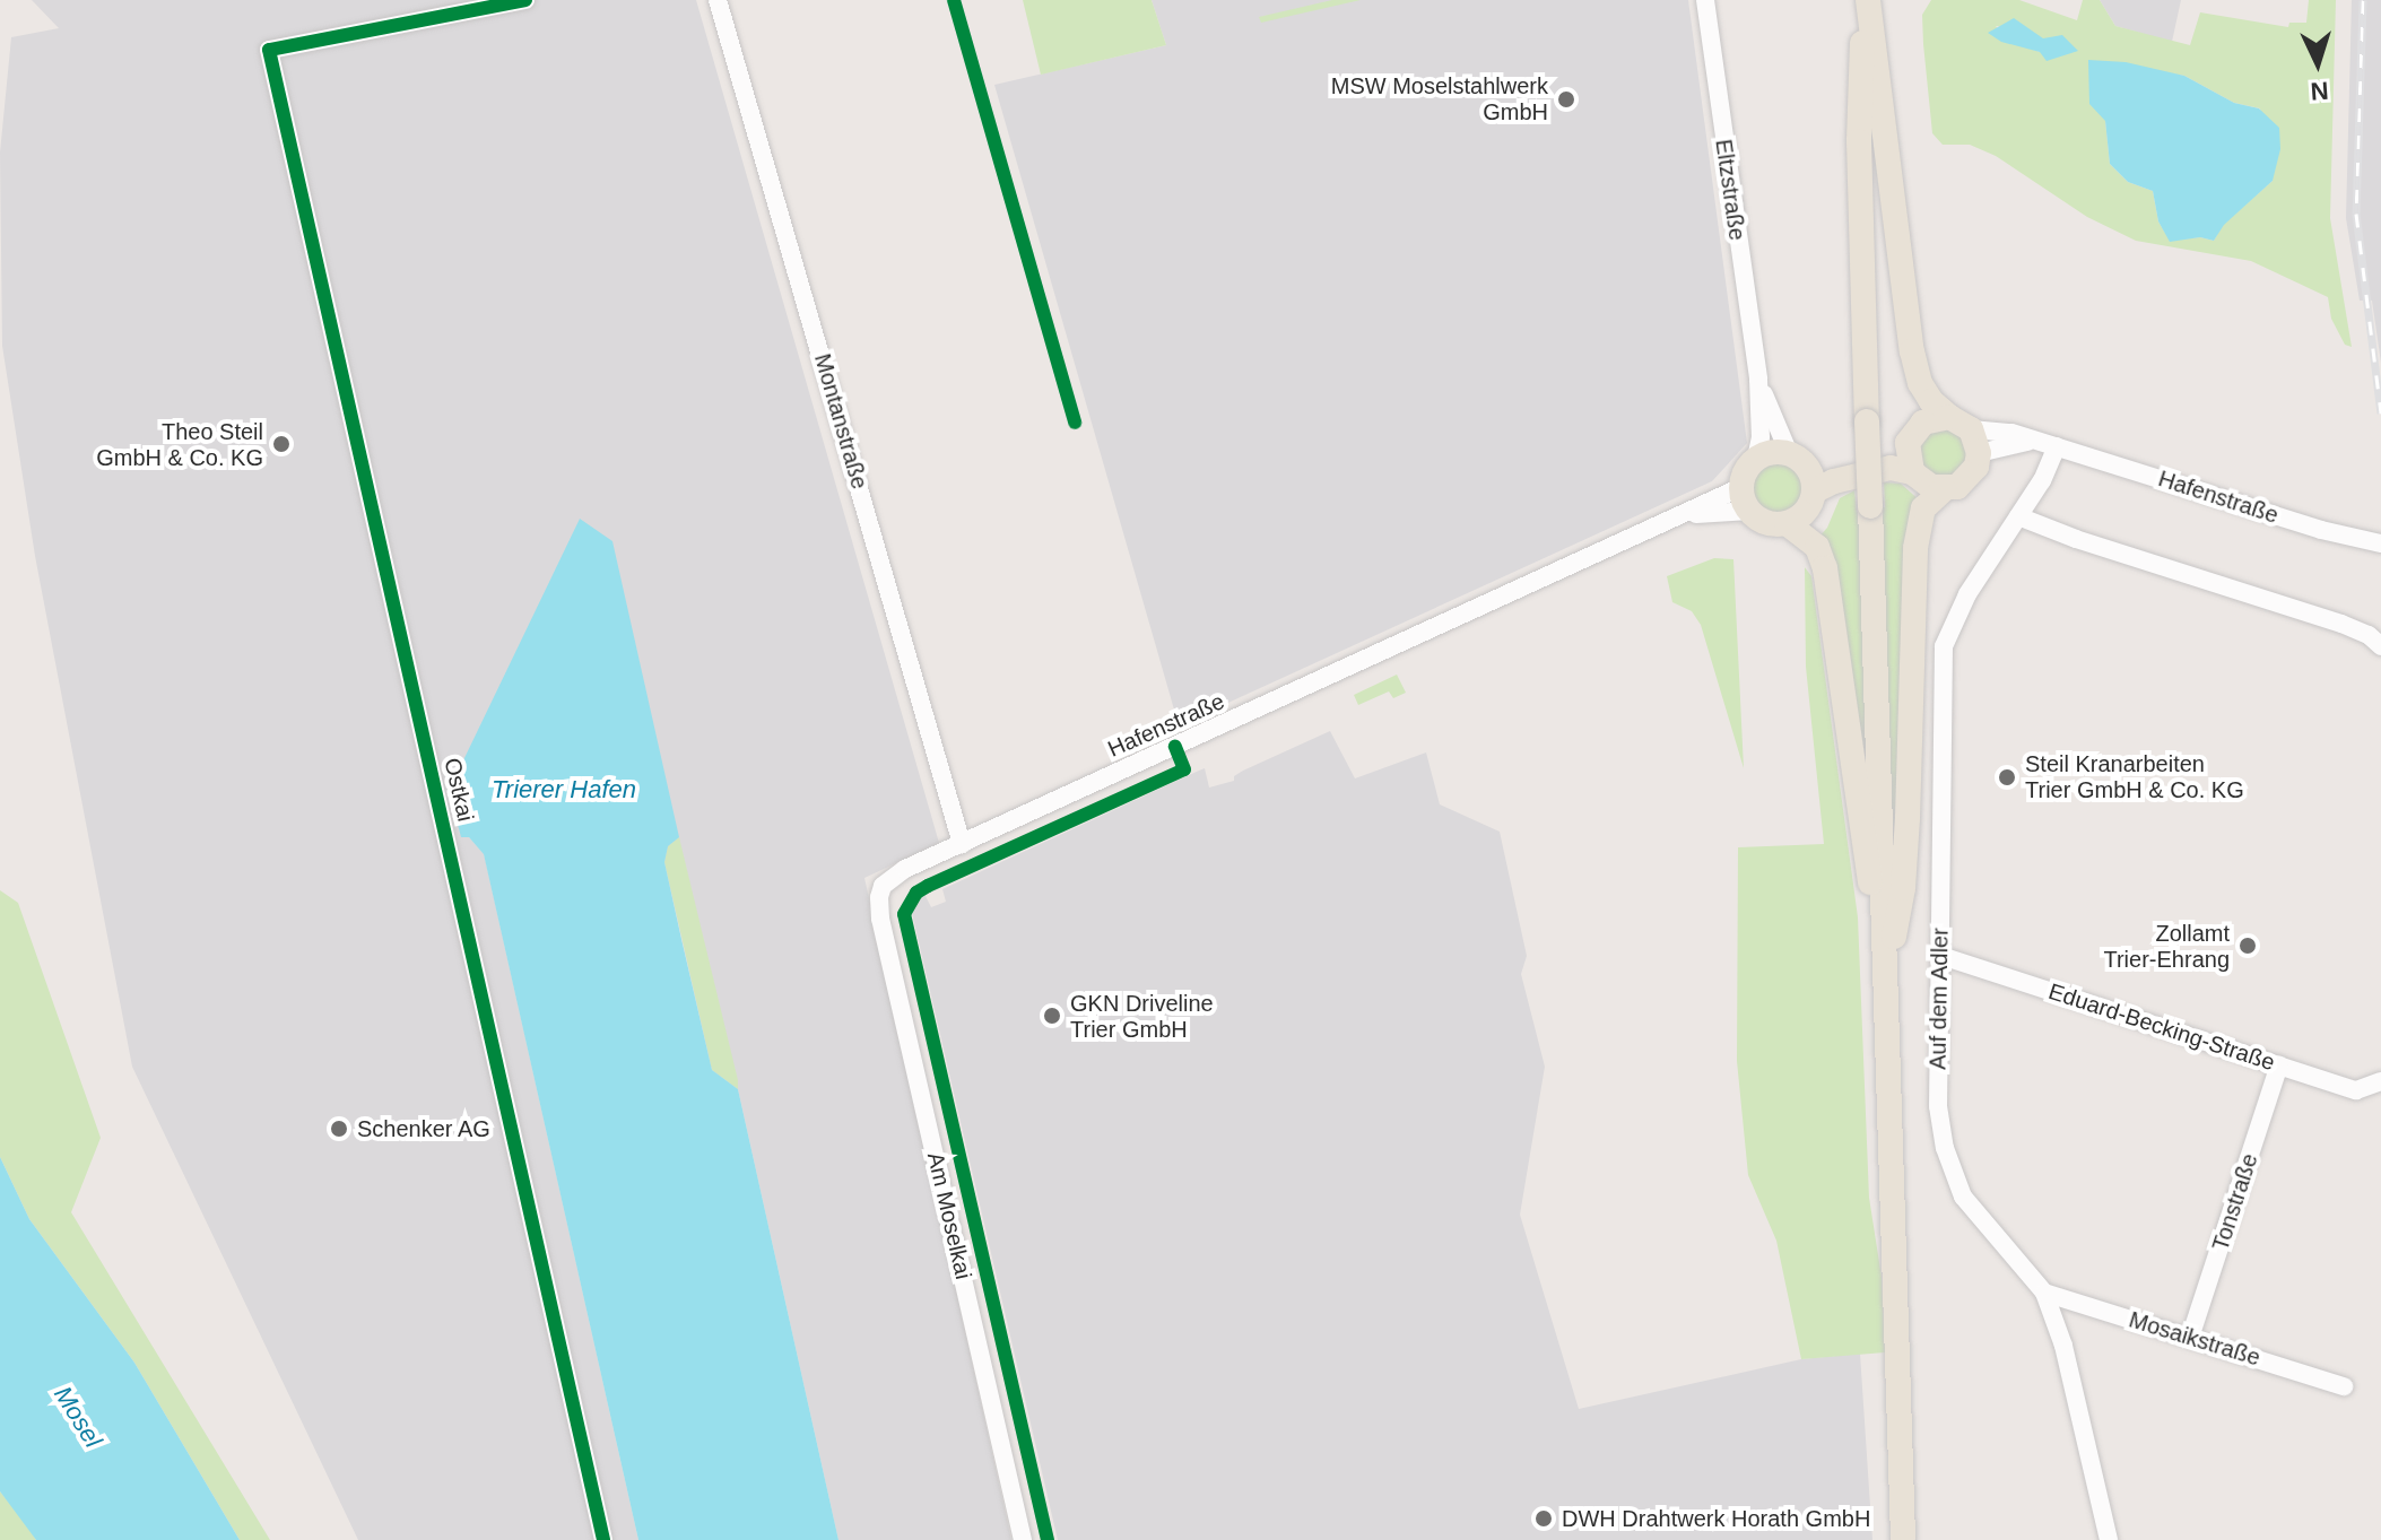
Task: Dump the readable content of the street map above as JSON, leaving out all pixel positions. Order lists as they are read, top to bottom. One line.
{"streets":{"street":["Eltzstraße","Montanstraße","Hafenstraße","Ostkai","Auf dem Adler","Eduard-Becking-Straße","Tonstraße","Am Moselkai","Mosaikstraße"]},"crossings":[["Eltzstraße","Hafenstraße"],["Montanstraße","Hafenstraße"],["Hafenstraße","Auf dem Adler"],["Hafenstraße","Am Moselkai"],["Auf dem Adler","Eduard-Becking-Straße"],["Auf dem Adler","Mosaikstraße"],["Eduard-Becking-Straße","Tonstraße"],["Tonstraße","Mosaikstraße"]],"water":["Trierer Hafen","Mosel"],"places":["MSW Moselstahlwerk GmbH","Theo Steil GmbH & Co. KG","Steil Kranarbeiten Trier GmbH & Co. KG","Zollamt Trier-Ehrang","GKN Driveline Trier GmbH","Schenker AG","DWH Drahtwerk Horath GmbH"],"north":"bottom"}
